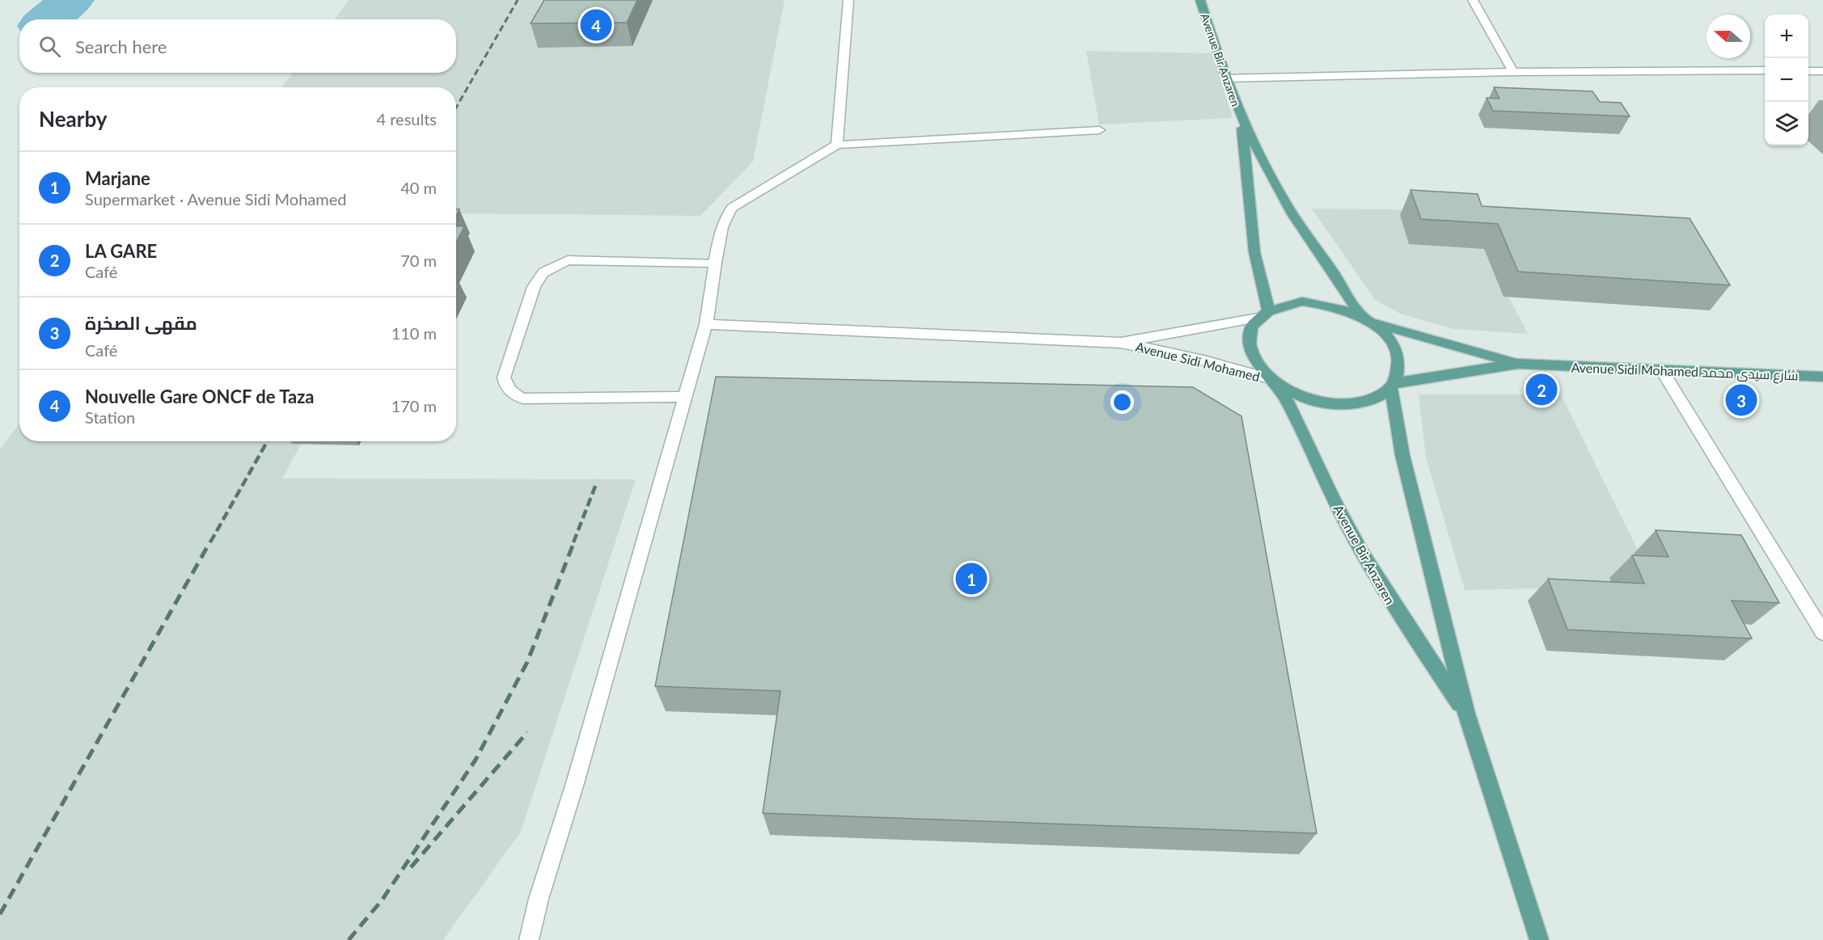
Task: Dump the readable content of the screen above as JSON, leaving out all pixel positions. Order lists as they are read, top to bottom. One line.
{"streets":{"main road":["Avenue Bir Anzaren","Avenue Sidi Mohamed شارع سيدي محمد"],"street":["Avenue Sidi Mohamed"]},"crossings":[["Avenue Bir Anzaren","Avenue Sidi Mohamed"]],"north":"left","page":{"pins":["4","2","3","1"],"map_buttons":["+","−"],"search":"Search here","heading":["Nearby","4 results"],"list":[{"mark":"1","name":"Marjane","note":"Supermarket · Avenue Sidi Mohamed","value":"40 m"},{"mark":"2","name":"LA GARE","note":"Café","value":"70 m"},{"mark":"3","name":"مقهى الصخرة","note":"Café","value":"110 m"},{"mark":"4","name":"Nouvelle Gare ONCF de Taza","note":"Station","value":"170 m"}]}}
